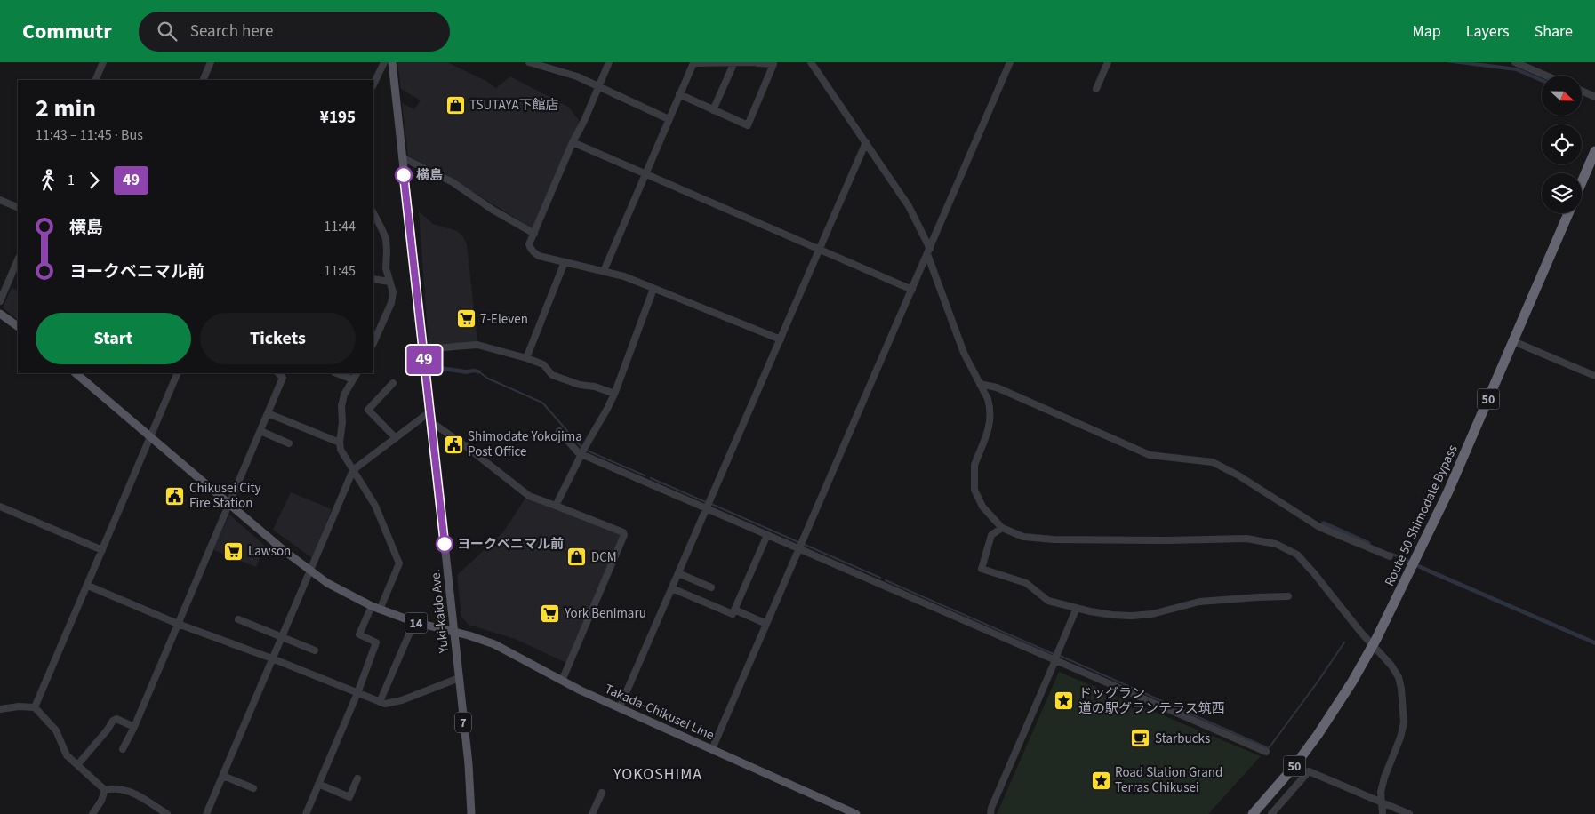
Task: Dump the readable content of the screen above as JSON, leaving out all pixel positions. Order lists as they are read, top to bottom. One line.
{"streets":{"highway":["50","Route 50 Shimodate Bypass"],"main road":["Yuki-kaido Ave.","14","Takada-Chikusei Line","7"]},"crossings":[["Yuki-kaido Ave.","14"],["Yuki-kaido Ave.","Takada-Chikusei Line"],["14","Takada-Chikusei Line"]],"districts":["YOKOSHIMA"],"places":{"shop":["TSUTAYA下館店","DCM"],"other":["横島","ヨークベニマル前"],"supermarket":["7-Eleven","Lawson","York Benimaru"],"public building":["Shimodate Yokojima Post Office","Chikusei City Fire Station"],"place":["ドッグラン 道の駅グランテラス筑西","Road Station Grand Terras Chikusei"],"cafe":["Starbucks"]},"lines":["bus line 49"],"north":"right","page":{"header":"Commutr","search":"Search here","nav":["Map","Layers","Share"],"on_map":"49","heading":["2 min","11:43 – 11:45 · Bus","¥195"],"legs":["1","49"],"list":[{"name":"横島","value":"11:44"},{"name":"ヨークベニマル前","value":"11:45"}],"buttons":["Start","Tickets"]}}
